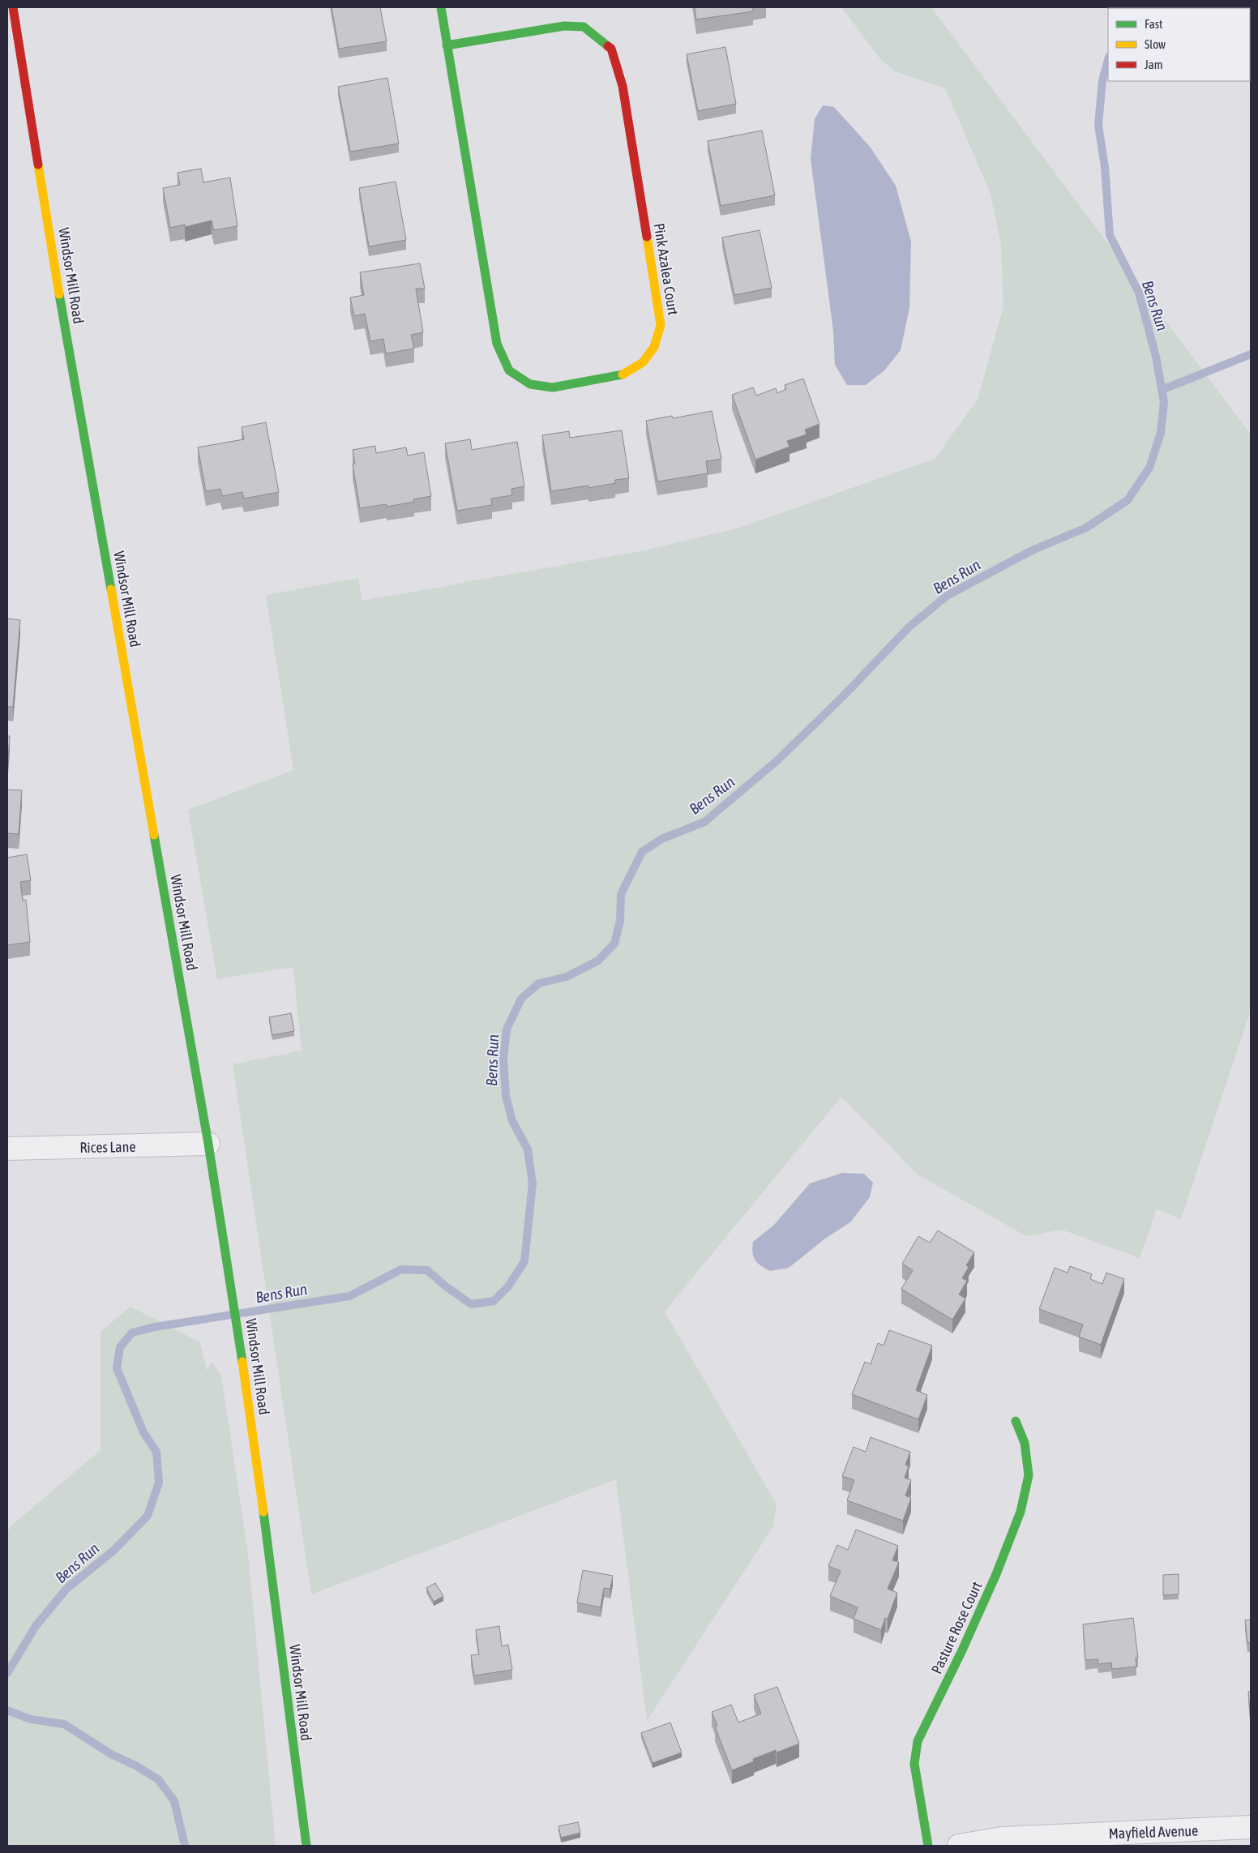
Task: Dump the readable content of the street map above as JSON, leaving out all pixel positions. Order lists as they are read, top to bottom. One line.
{"streets":{"main road":["Pink Azalea Court","Windsor Mill Road","Pasture Rose Court"],"street":["Rices Lane","Mayfield Avenue"]},"crossings":[["Windsor Mill Road","Rices Lane"]],"water":["Bens Run"],"legend":["Fast","Slow","Jam"]}
